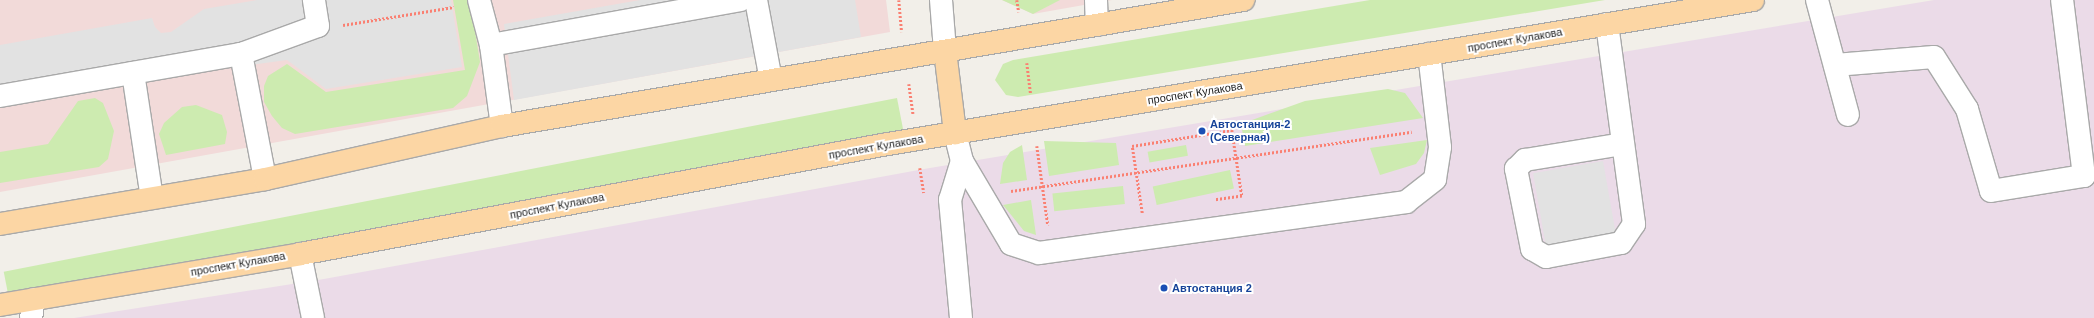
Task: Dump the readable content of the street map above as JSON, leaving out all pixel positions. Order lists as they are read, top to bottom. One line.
{"streets":{"main road":["проспект Кулакова"]},"places":["Автостанция-2 (Северная)","Автостанция 2"]}
